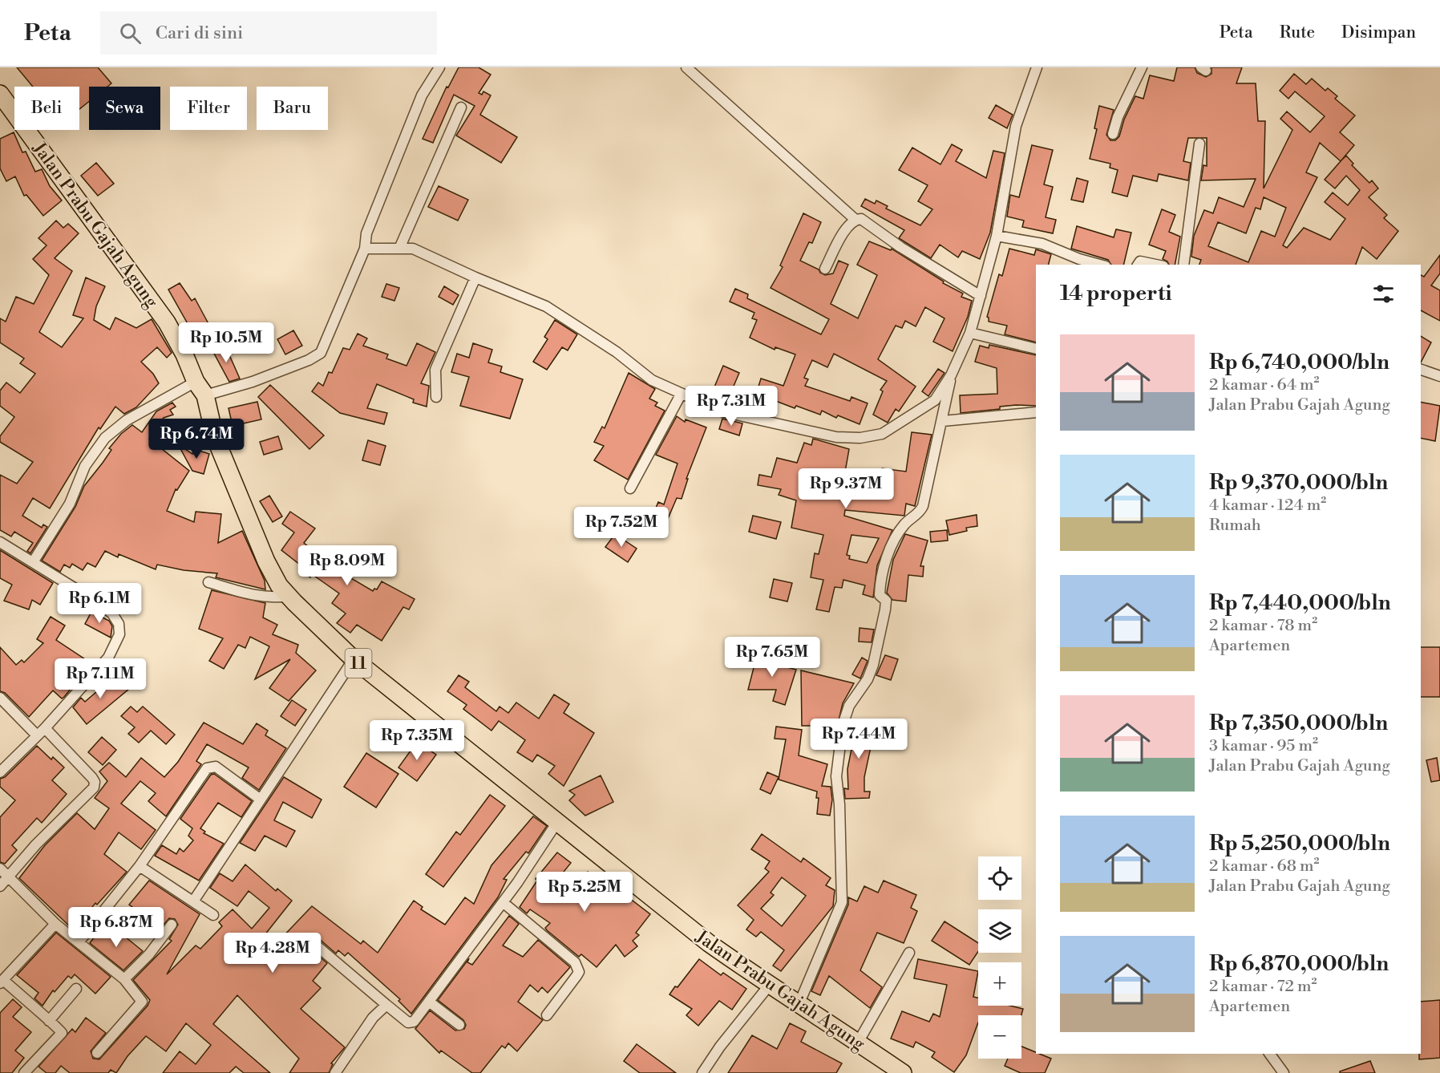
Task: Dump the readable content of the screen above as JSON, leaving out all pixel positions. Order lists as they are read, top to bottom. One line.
{"streets":{"highway":["Jalan Prabu Gajah Agung","11"]},"page":{"header":"Peta","search":"Cari di sini","nav":["Peta","Rute","Disimpan"],"chip":["Beli","Sewa","Filter","Baru"],"heading":"14 properti","price":["Rp 10.5M","Rp 7.31M","Rp 6.74M","Rp 9.37M","Rp 7.52M","Rp 8.09M","Rp 6.1M","Rp 7.65M","Rp 7.11M","Rp 7.44M","Rp 7.35M","Rp 5.25M","Rp 6.87M","Rp 4.28M"],"list":[{"name":"Rp 6,740,000/bln","note":"2 kamar · 64 m² · Jalan Prabu Gajah Agung"},{"name":"Rp 9,370,000/bln","note":"4 kamar · 124 m² · Rumah"},{"name":"Rp 7,440,000/bln","note":"2 kamar · 78 m² · Apartemen"},{"name":"Rp 7,350,000/bln","note":"3 kamar · 95 m² · Jalan Prabu Gajah Agung"},{"name":"Rp 5,250,000/bln","note":"2 kamar · 68 m² · Jalan Prabu Gajah Agung"},{"name":"Rp 6,870,000/bln","note":"2 kamar · 72 m² · Apartemen"}],"map_buttons":["+","−"]}}
